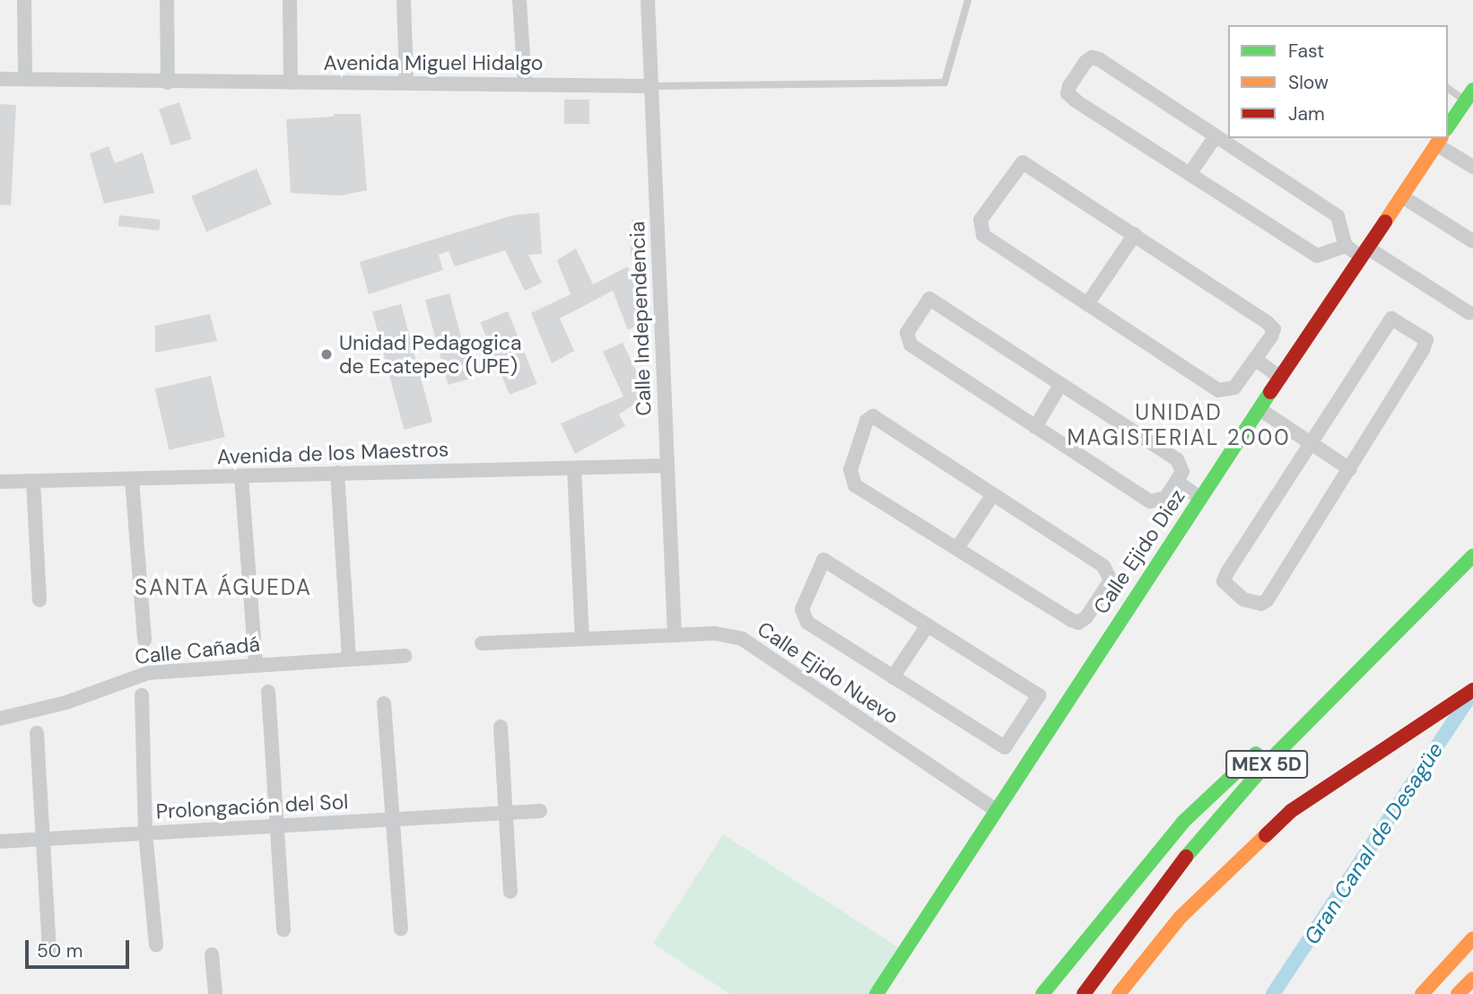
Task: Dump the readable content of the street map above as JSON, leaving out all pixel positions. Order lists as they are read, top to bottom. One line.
{"streets":{"main road":["Calle Ejido Diez","MEX 5D"],"street":["Avenida Miguel Hidalgo","Calle Independencia","Avenida de los Maestros","Calle Cañadá","Calle Ejido Nuevo","Prolongación del Sol"]},"crossings":[["Avenida Miguel Hidalgo","Calle Independencia"],["Calle Independencia","Avenida de los Maestros"],["Calle Independencia","Calle Ejido Nuevo"],["Calle Ejido Diez","Calle Ejido Nuevo"]],"districts":["UNIDAD MAGISTERIAL 2000","SANTA ÁGUEDA"],"water":["Gran Canal de Desagüe"],"places":["Unidad Pedagogica de Ecatepec (UPE)"],"legend":["Fast","Slow","Jam"],"scale_bar":"50 m"}
